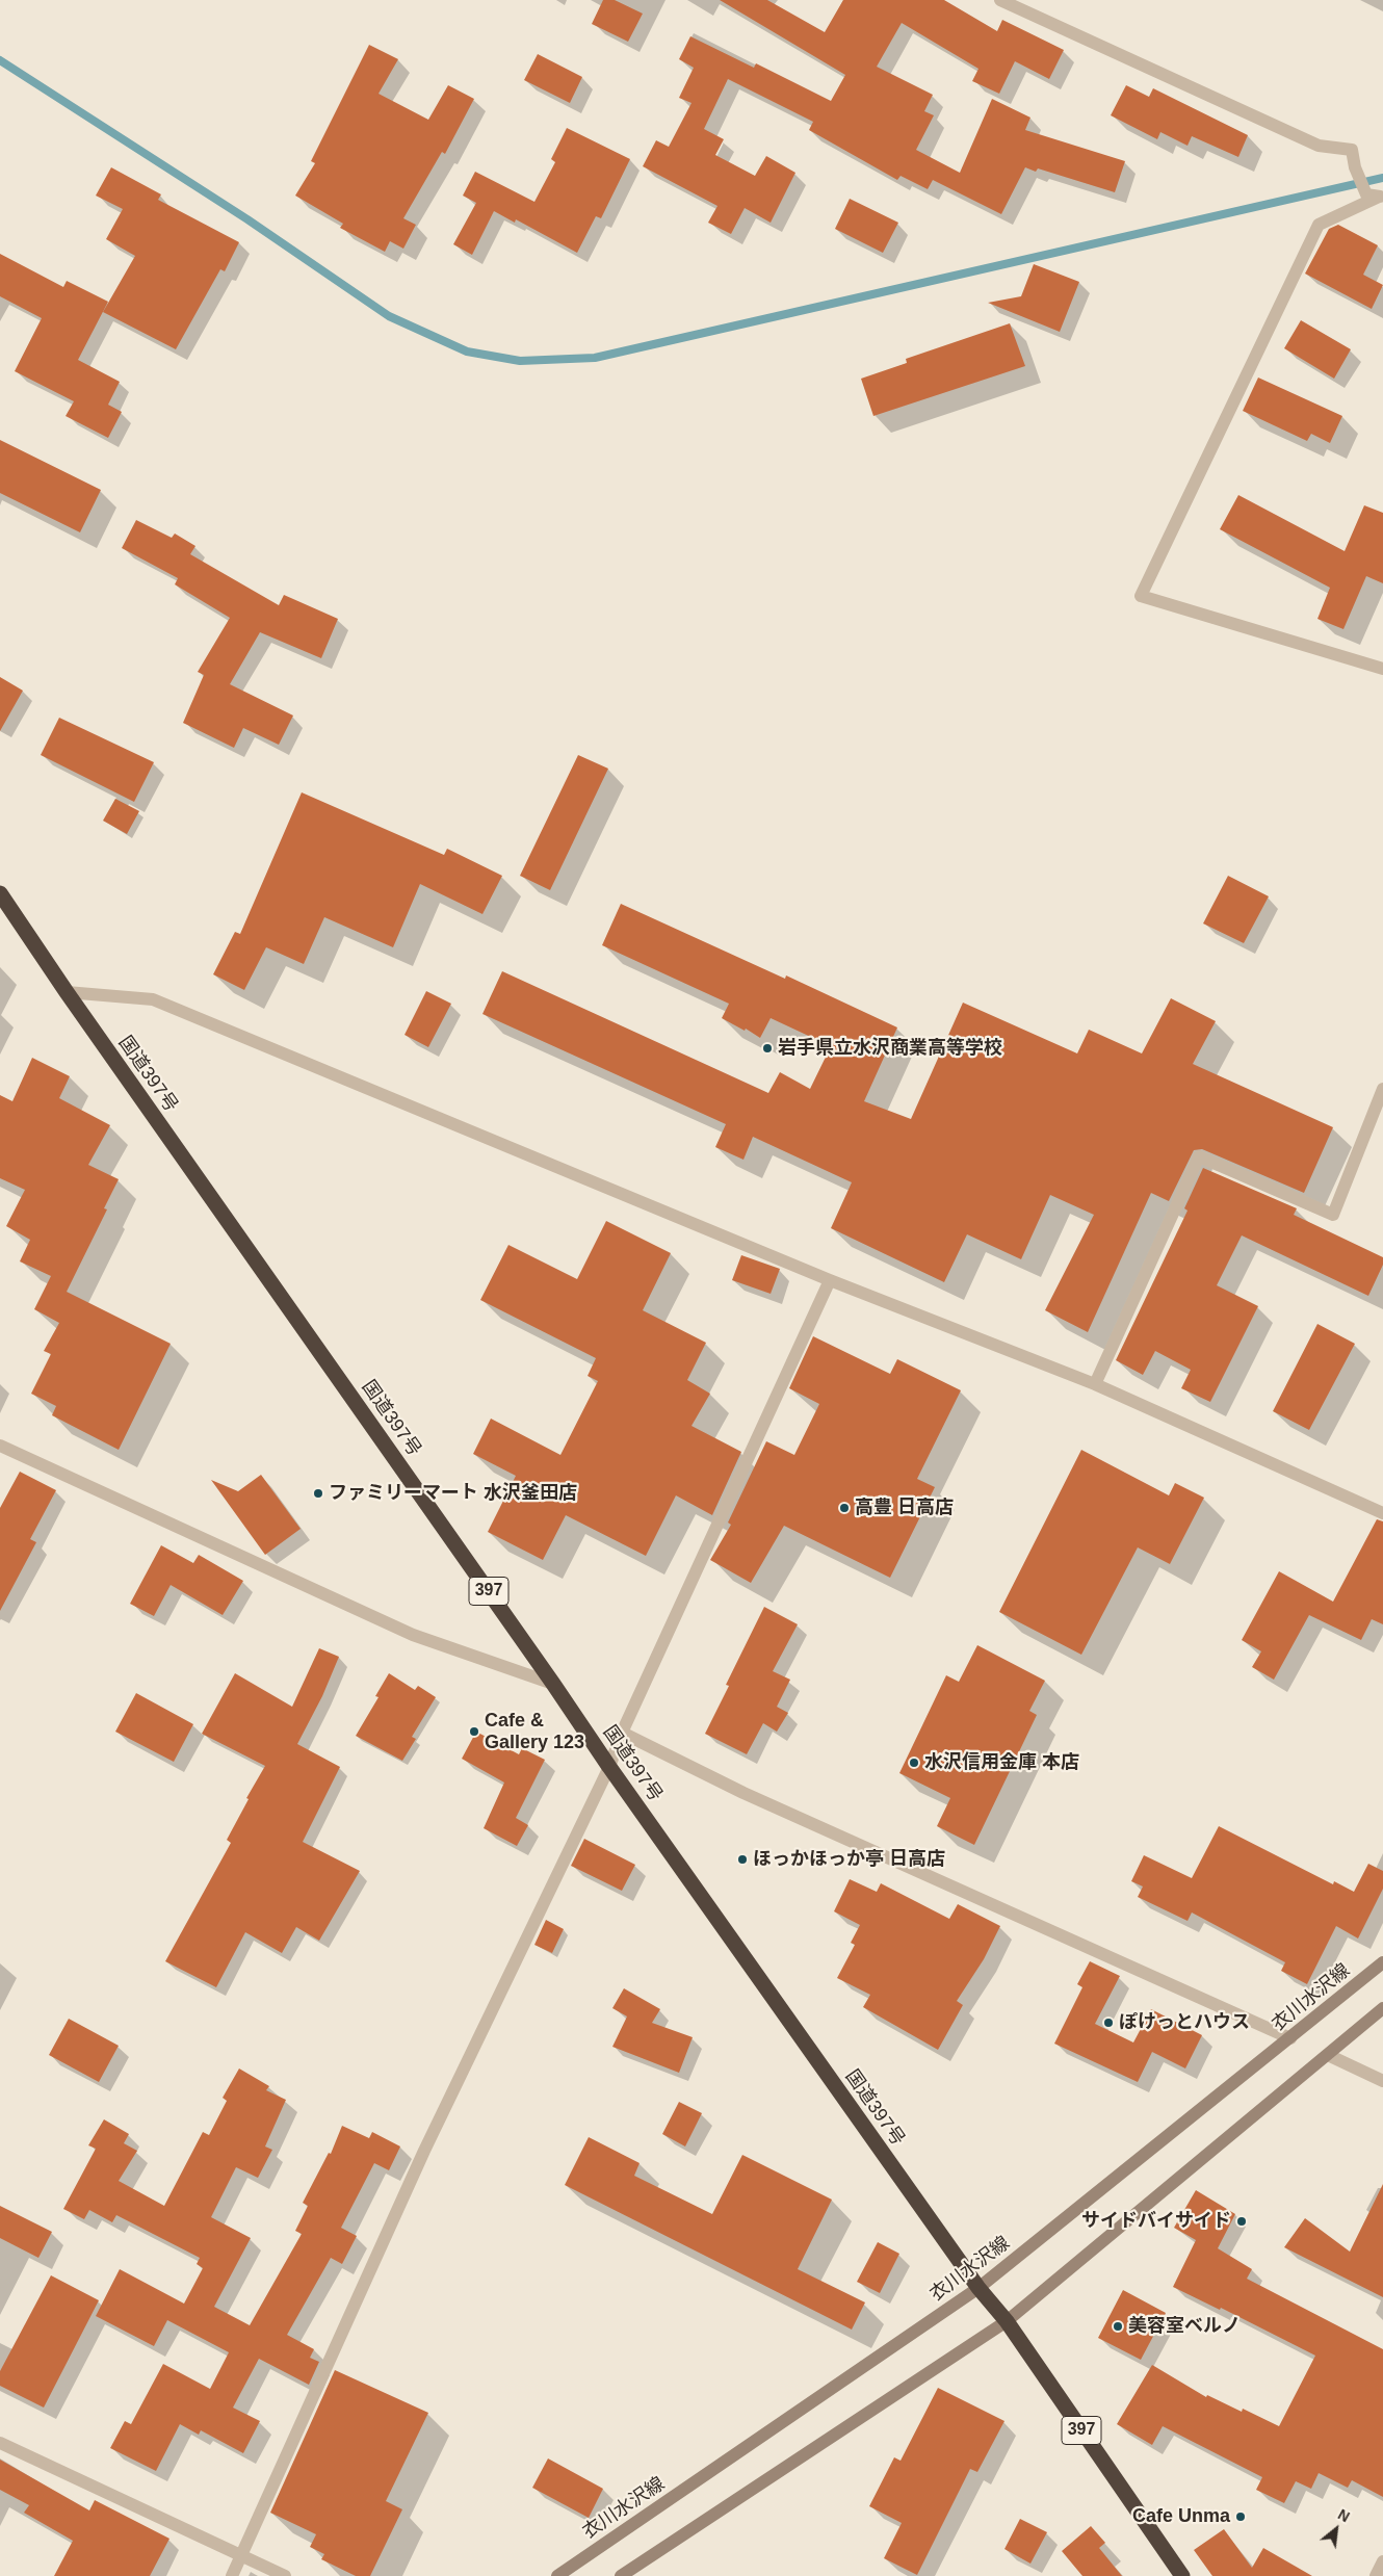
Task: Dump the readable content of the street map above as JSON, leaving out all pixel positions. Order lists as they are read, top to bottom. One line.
{"streets":{"highway":["国道397号","397"],"main road":["衣川水沢線"]},"crossings":[["国道397号","衣川水沢線"]],"places":["岩手県立水沢商業高等学校","ファミリーマート 水沢釜田店","高豊 日高店","Cafe & Gallery 123","水沢信用金庫 本店","ほっかほっか亭 日高店","ぽけっとハウス","サイドバイサイド","美容室ベルノ","Cafe Unma"],"north":"top right"}
